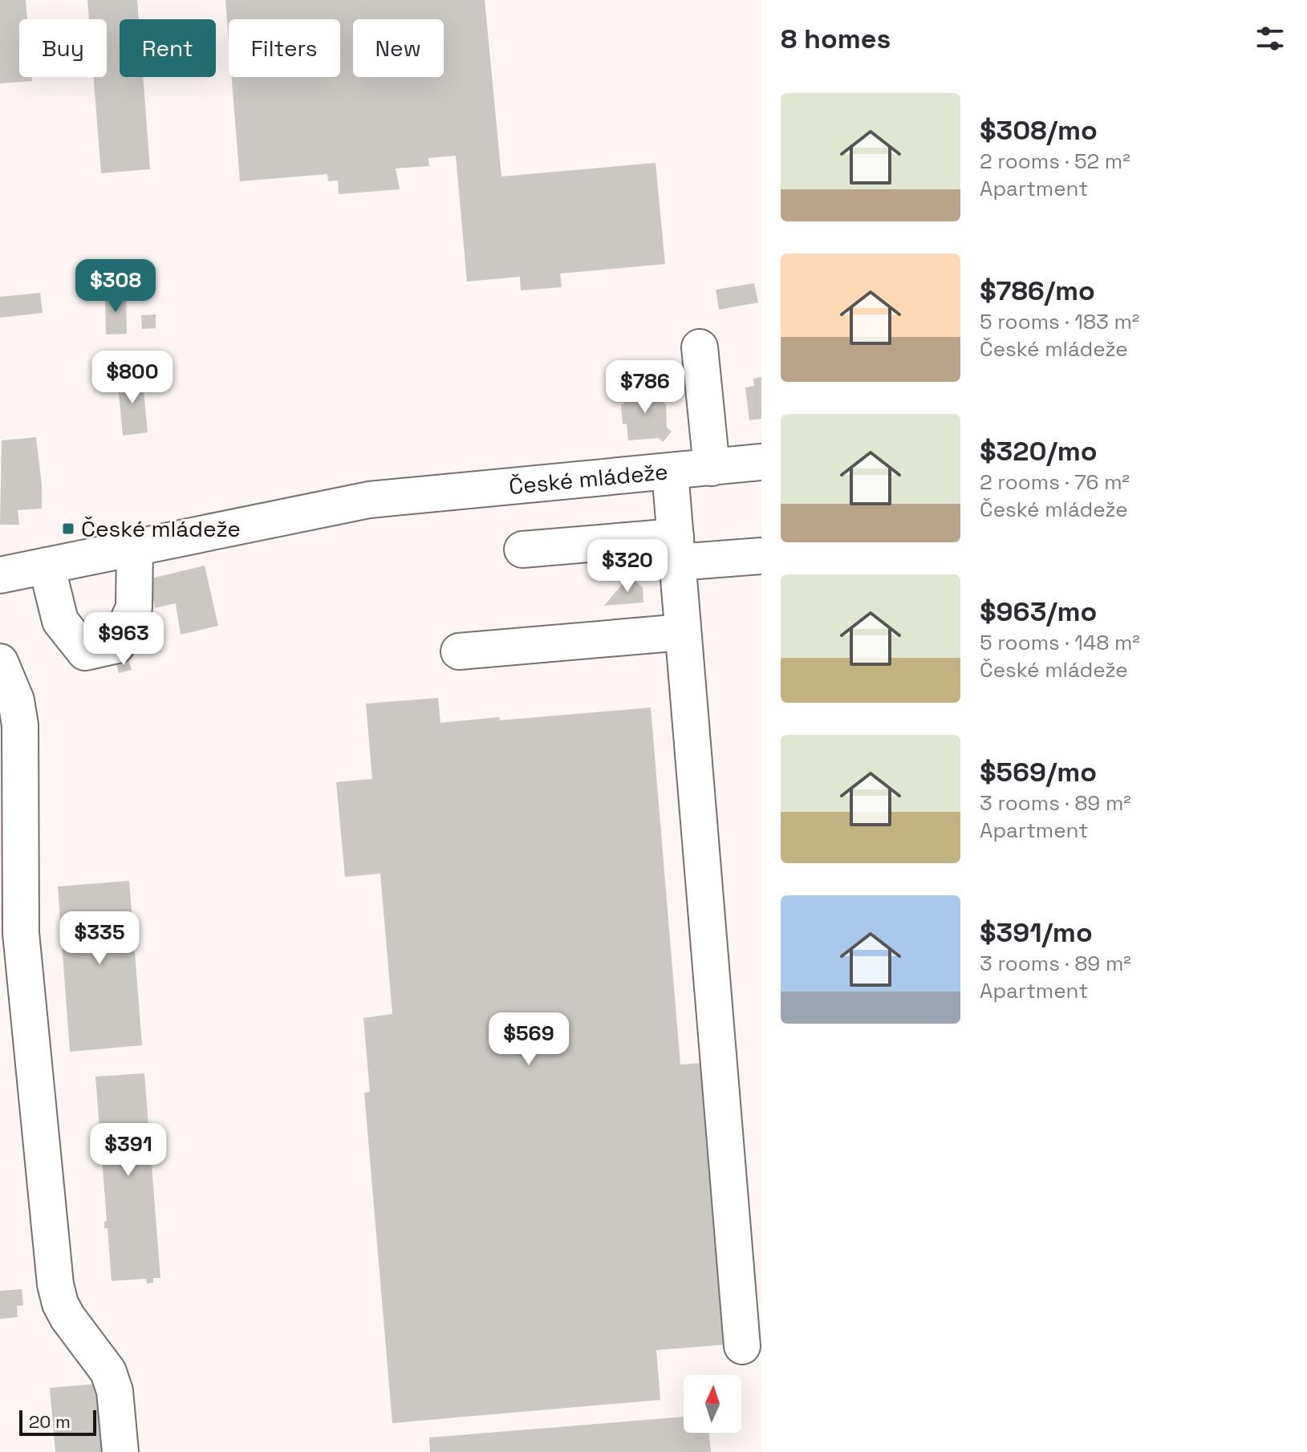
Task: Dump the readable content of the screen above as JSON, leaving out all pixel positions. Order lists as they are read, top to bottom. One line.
{"streets":{"street":["České mládeže"]},"places":{"transit":["České mládeže"]},"scale_bar":"20 m","north":"top","page":{"heading":"8 homes","chip":["Buy","Rent","Filters","New"],"list":[{"name":"$308/mo","note":"2 rooms · 52 m² · Apartment"},{"name":"$786/mo","note":"5 rooms · 183 m² · České mládeže"},{"name":"$320/mo","note":"2 rooms · 76 m² · České mládeže"},{"name":"$963/mo","note":"5 rooms · 148 m² · České mládeže"},{"name":"$569/mo","note":"3 rooms · 89 m² · Apartment"},{"name":"$391/mo","note":"3 rooms · 89 m² · Apartment"}],"price":["$308","$800","$786","$320","$963","$335","$569","$391"],"scale":"20 m"}}
